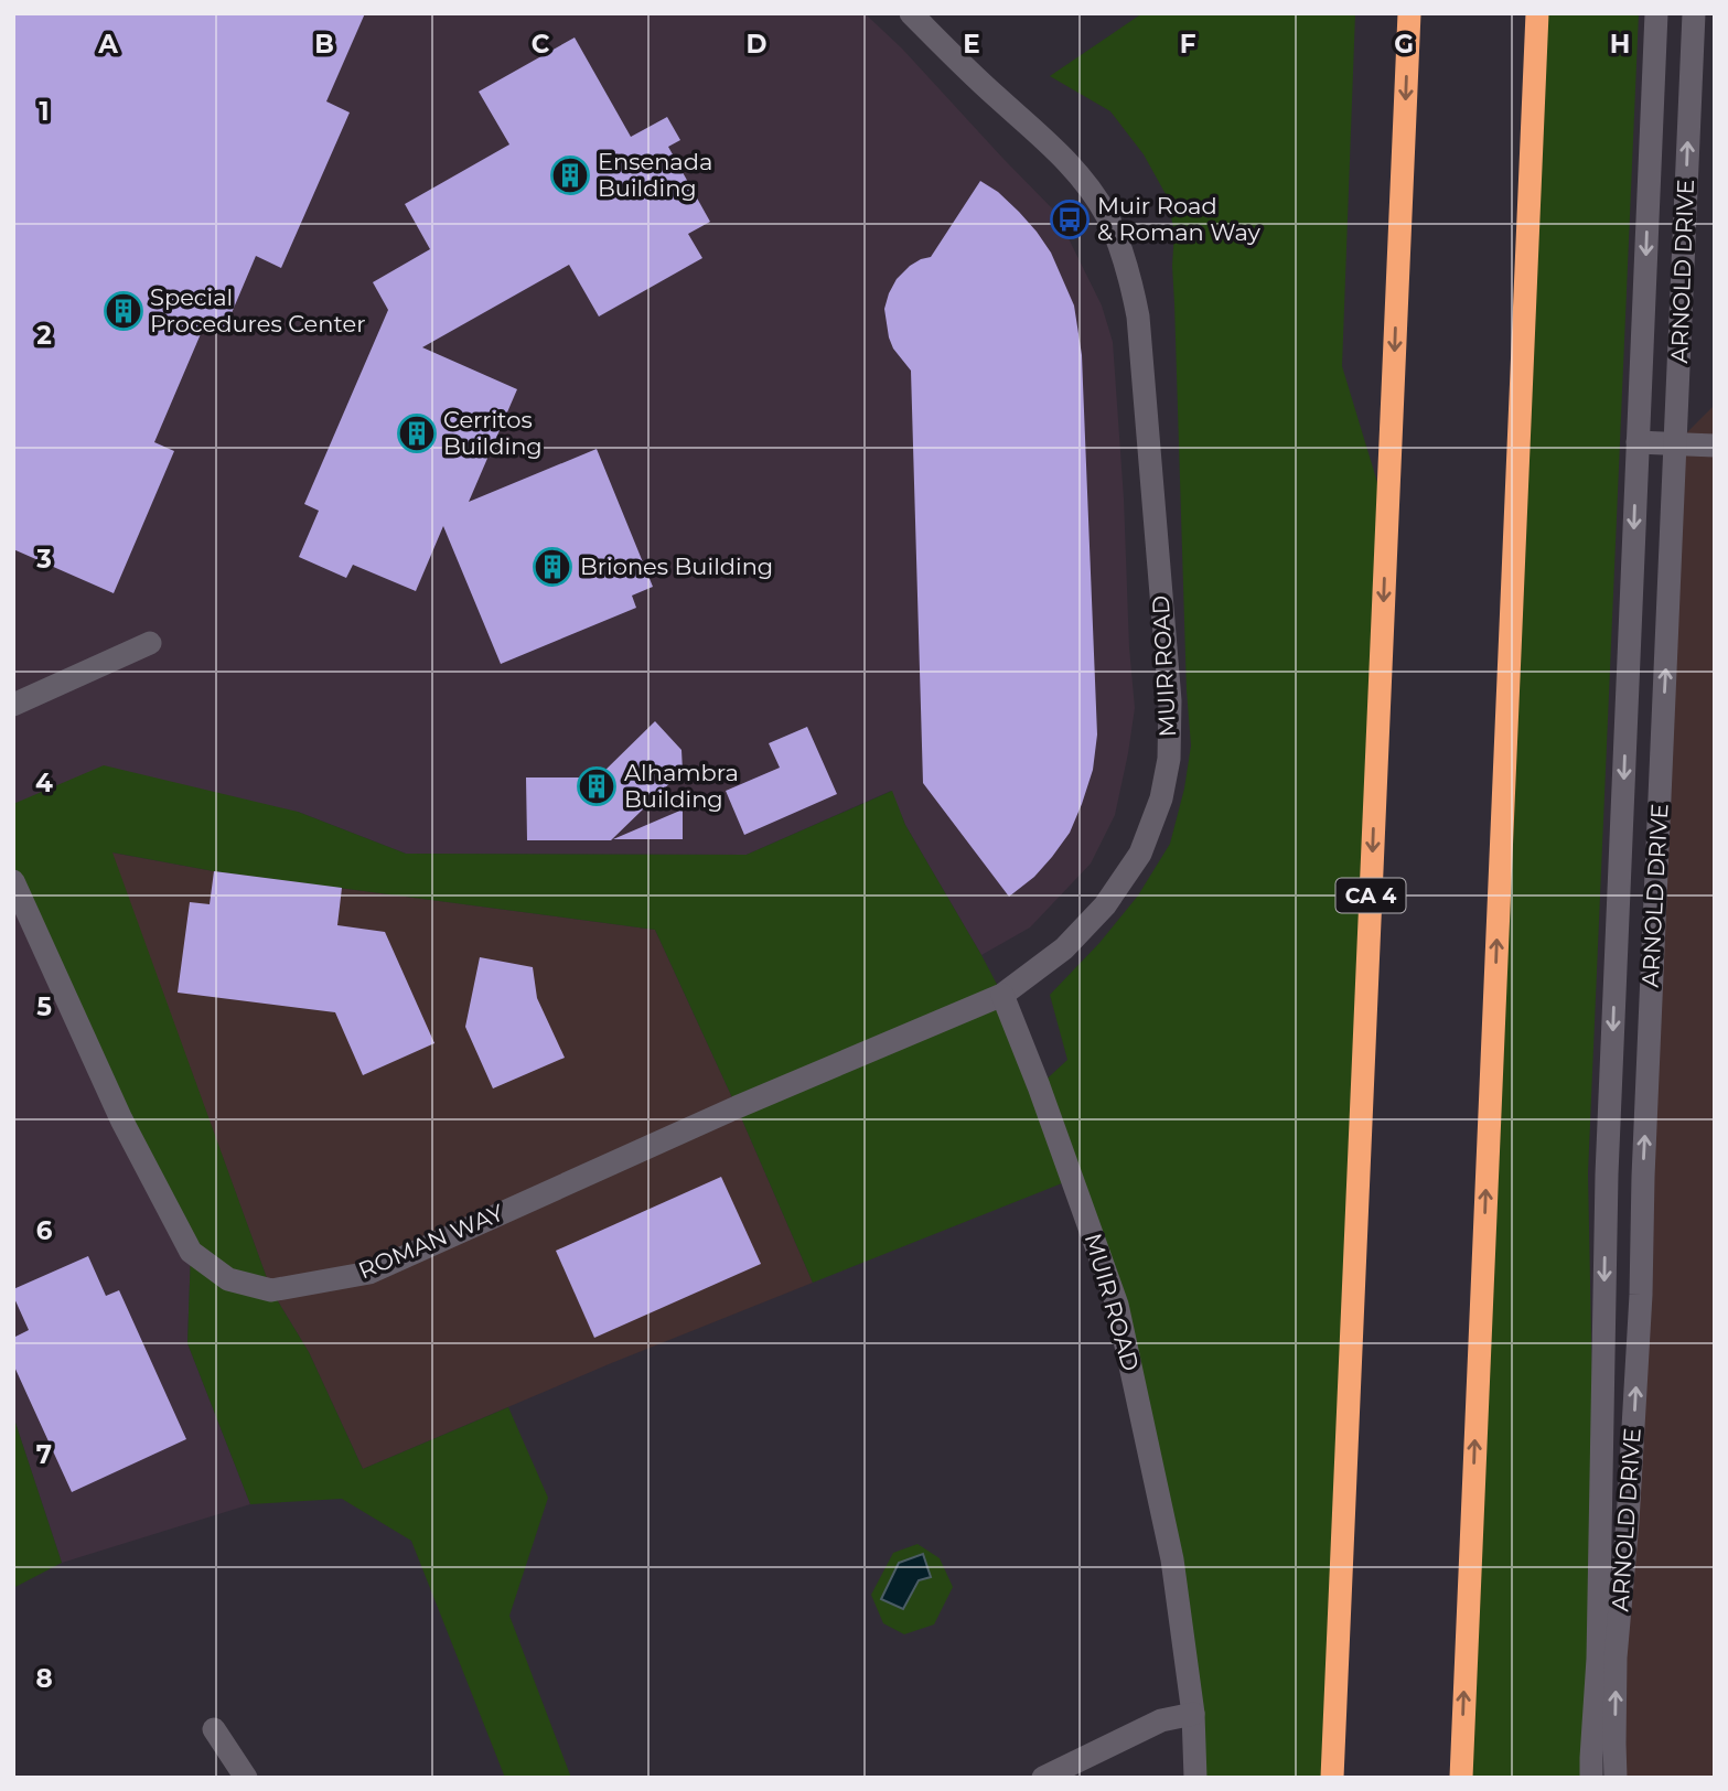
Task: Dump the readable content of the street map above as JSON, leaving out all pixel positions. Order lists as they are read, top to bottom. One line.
{"streets":{"highway":["CA 4"],"street":["ARNOLD DRIVE","MUIR ROAD","ROMAN WAY"]},"crossings":[["MUIR ROAD","ROMAN WAY"]],"places":{"building":["Ensenada Building","Special Procedures Center","Cerritos Building","Briones Building","Alhambra Building"],"bus stop":["Muir Road & Roman Way"]},"grid":{"columns":["A","B","C","D","E","F","G","H"],"rows":["1","2","3","4","5","6","7","8"]}}
